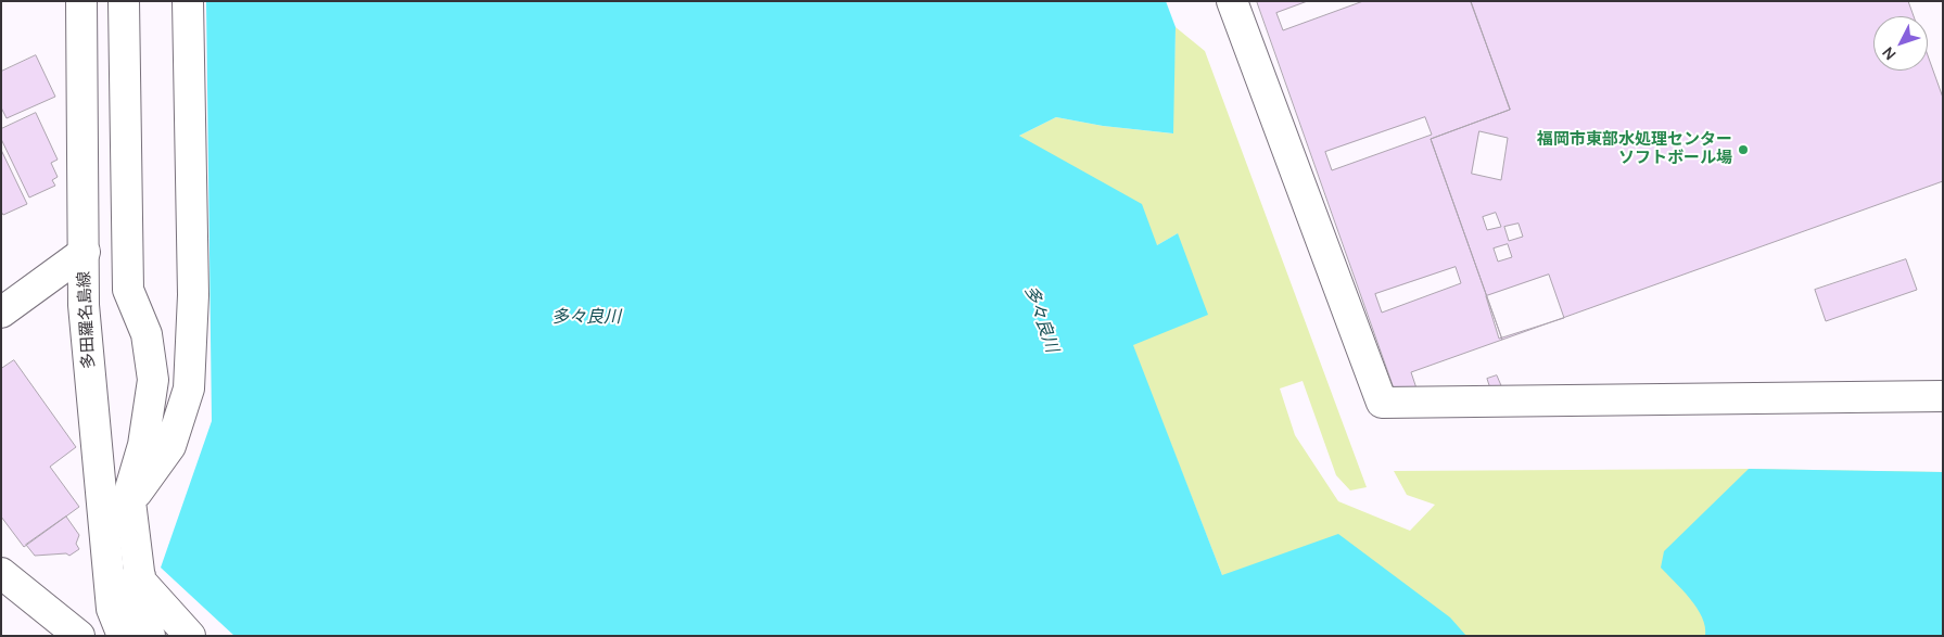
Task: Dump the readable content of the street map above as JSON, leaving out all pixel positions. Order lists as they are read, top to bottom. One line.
{"streets":{"street":["多田羅名島線"]},"water":["多々良川"],"places":["福岡市東部水処理センター ソフトボール場"],"north":"bottom left"}
